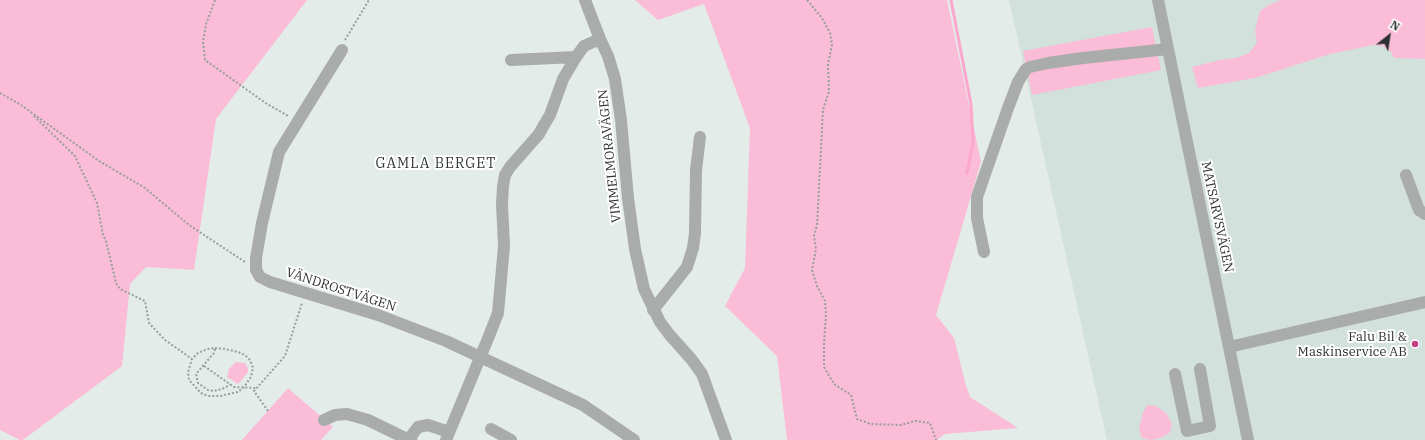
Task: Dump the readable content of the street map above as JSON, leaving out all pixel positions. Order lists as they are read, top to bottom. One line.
{"streets":{"street":["VIMMELMORAVÄGEN","MATSARVSVÄGEN","VÄNDROSTVÄGEN"]},"districts":["GAMLA BERGET"],"places":["Falu Bil & Maskinservice AB"],"north":"top right"}
